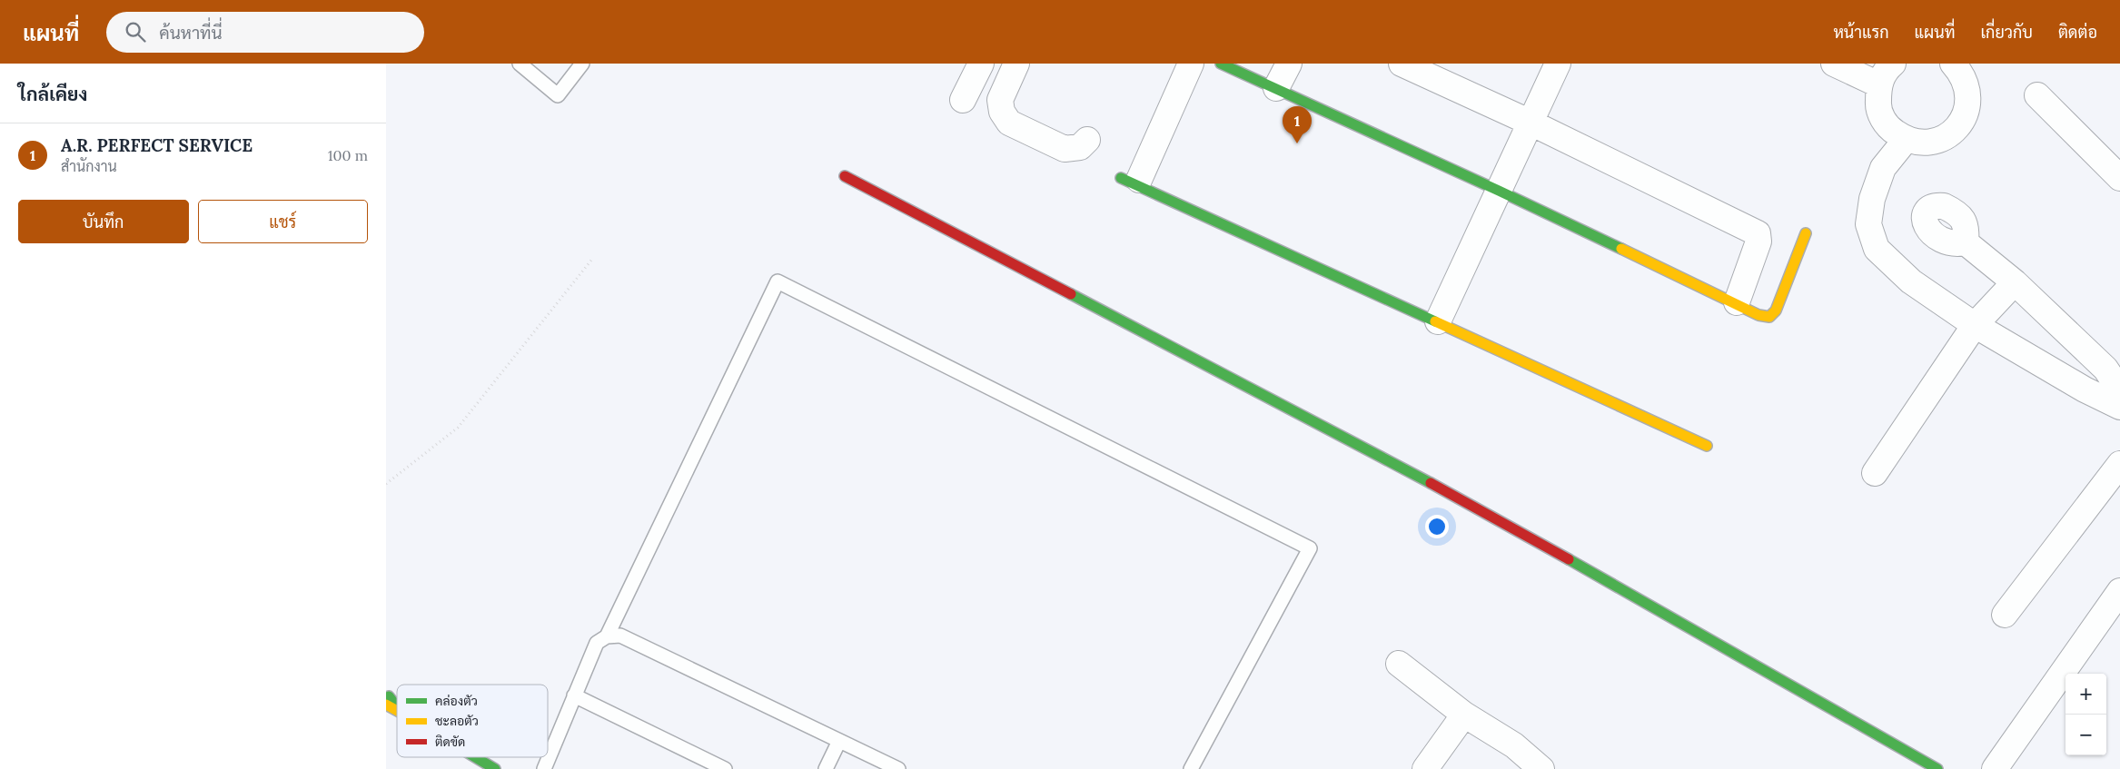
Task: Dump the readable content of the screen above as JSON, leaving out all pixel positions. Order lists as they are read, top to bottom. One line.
{"legend":["คล่องตัว","ชะลอตัว","ติดขัด"],"page":{"header":"แผนที่","search":"ค้นหาที่นี่","nav":["หน้าแรก","แผนที่","เกี่ยวกับ","ติดต่อ"],"heading":"ใกล้เคียง","pins":"1","list":[{"mark":"1","name":"A.R. PERFECT SERVICE","note":"สำนักงาน","value":"100 m"}],"buttons":["บันทึก","แชร์"],"map_buttons":["+","−"]}}
